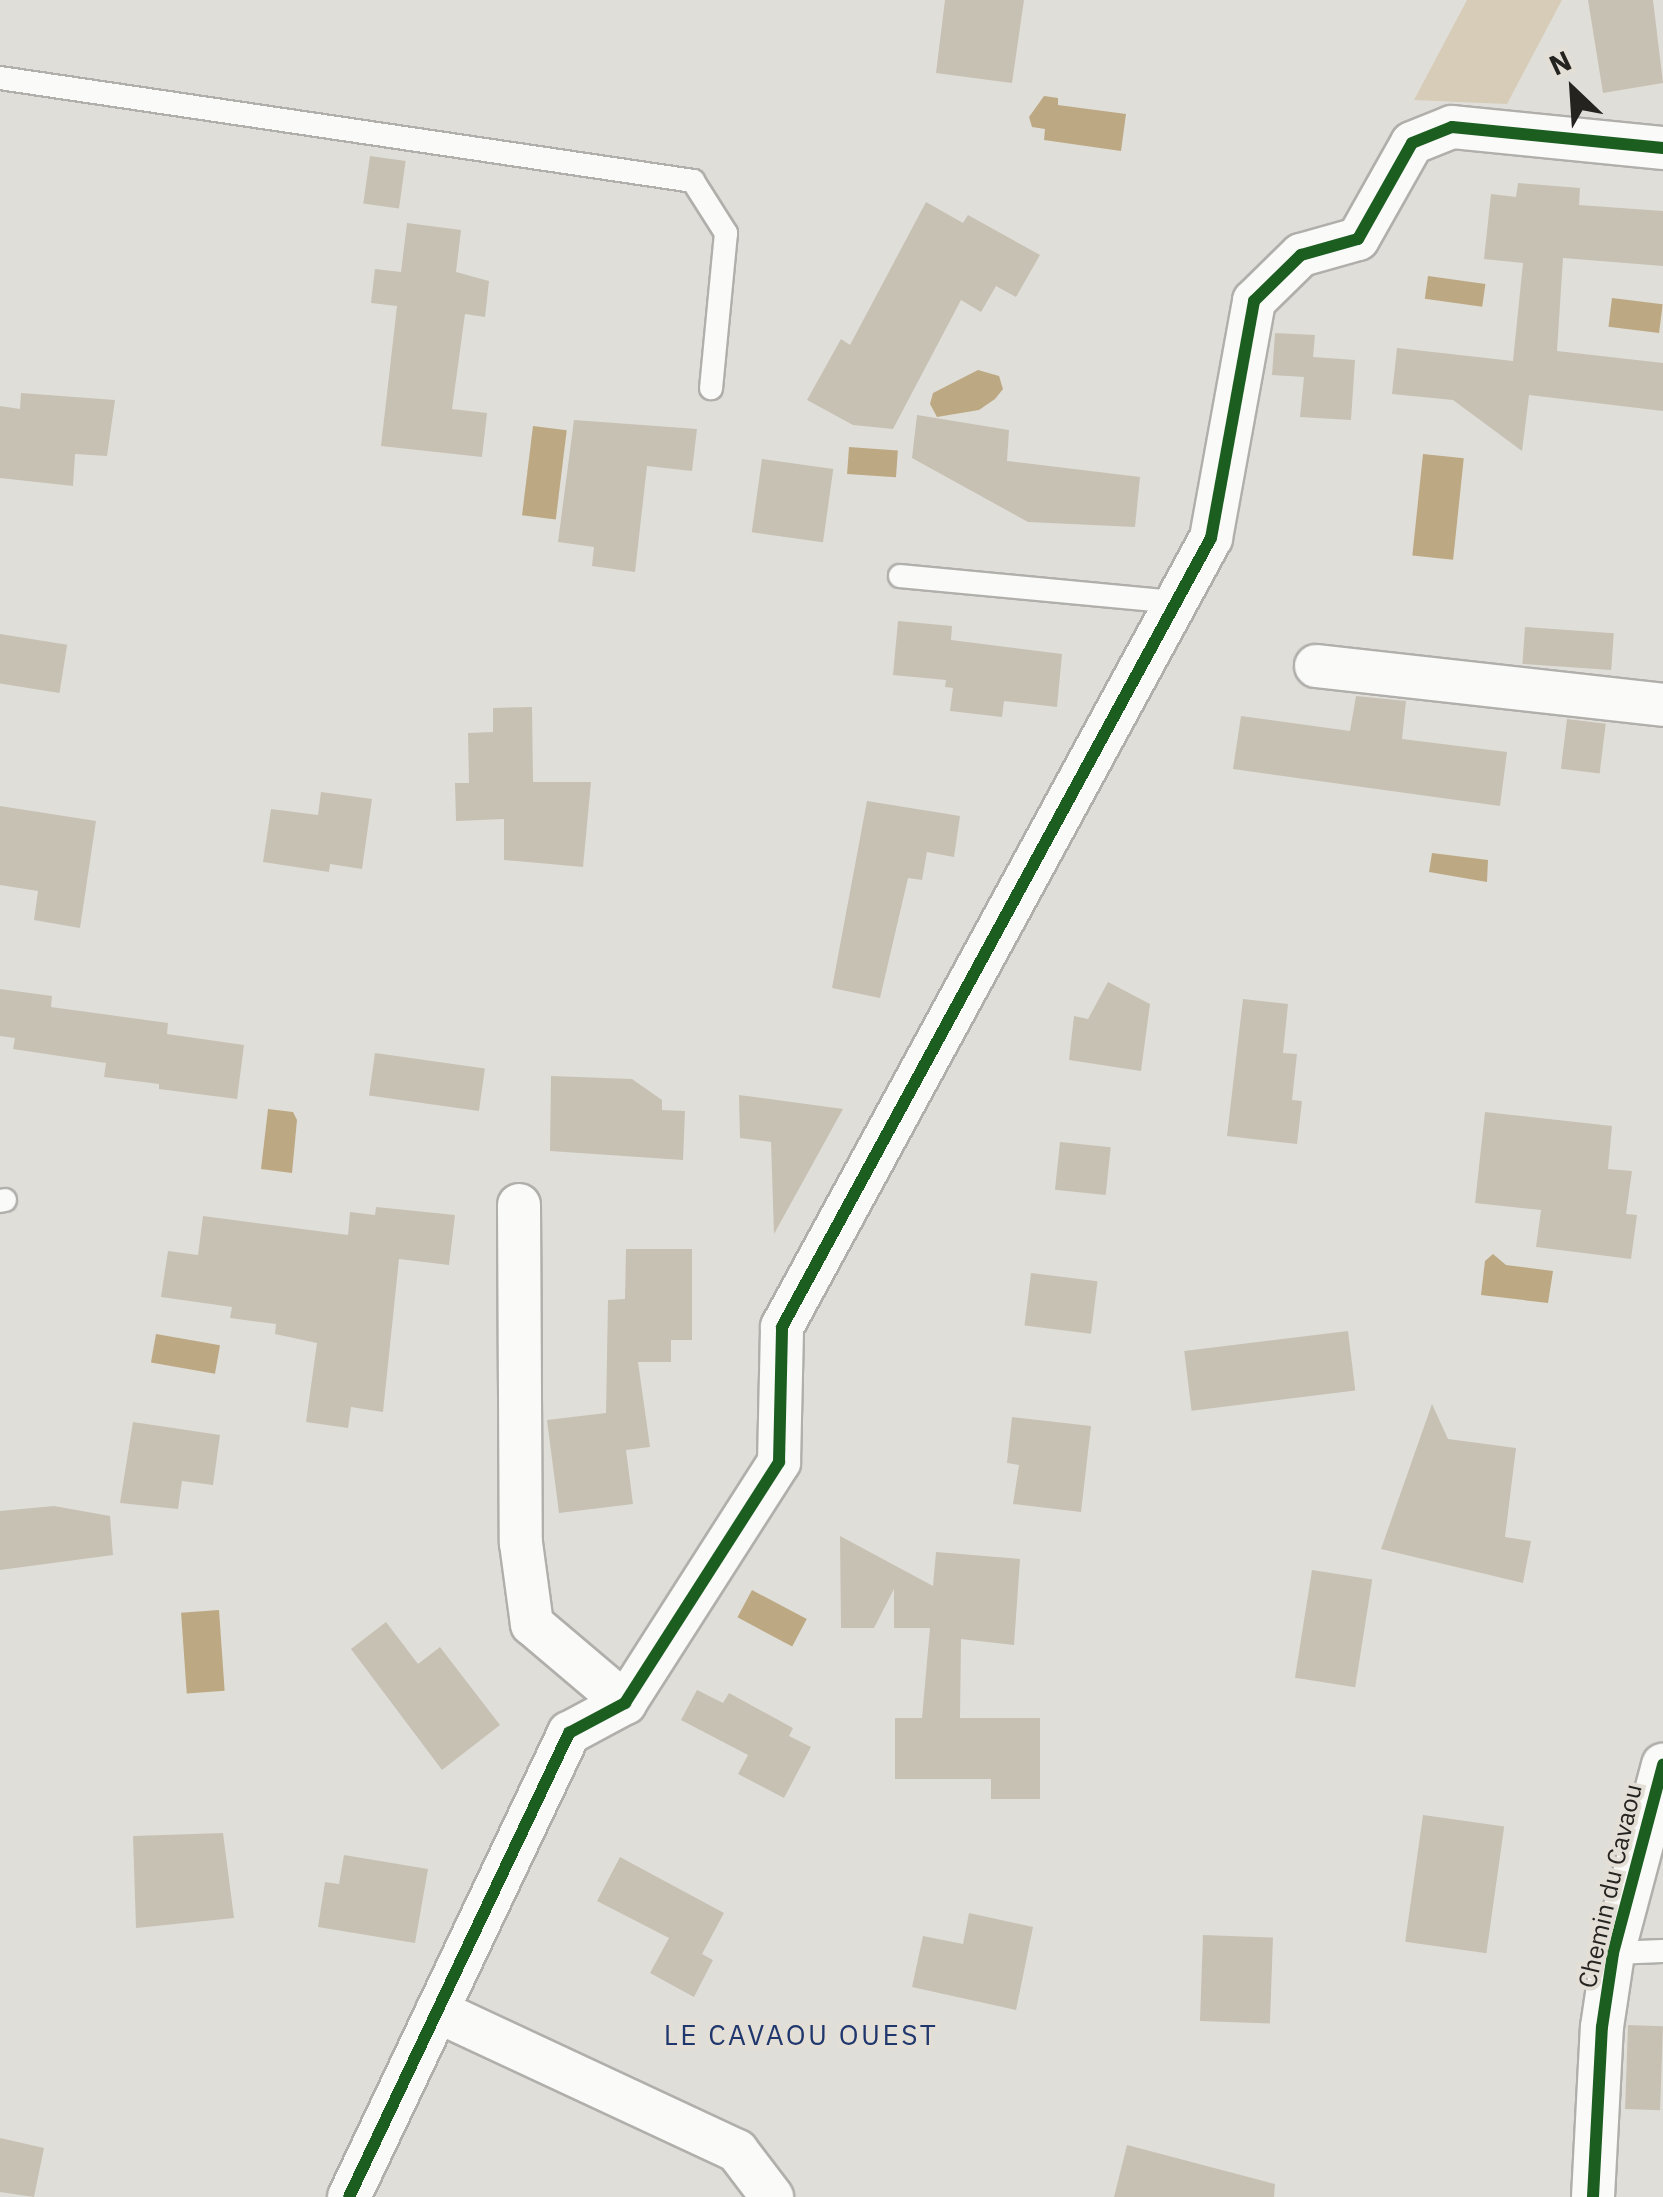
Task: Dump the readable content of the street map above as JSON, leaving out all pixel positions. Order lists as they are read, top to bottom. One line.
{"streets":{"street":["Chemin du Cavaou"]},"districts":["LE CAVAOU OUEST"],"north":"top left"}
